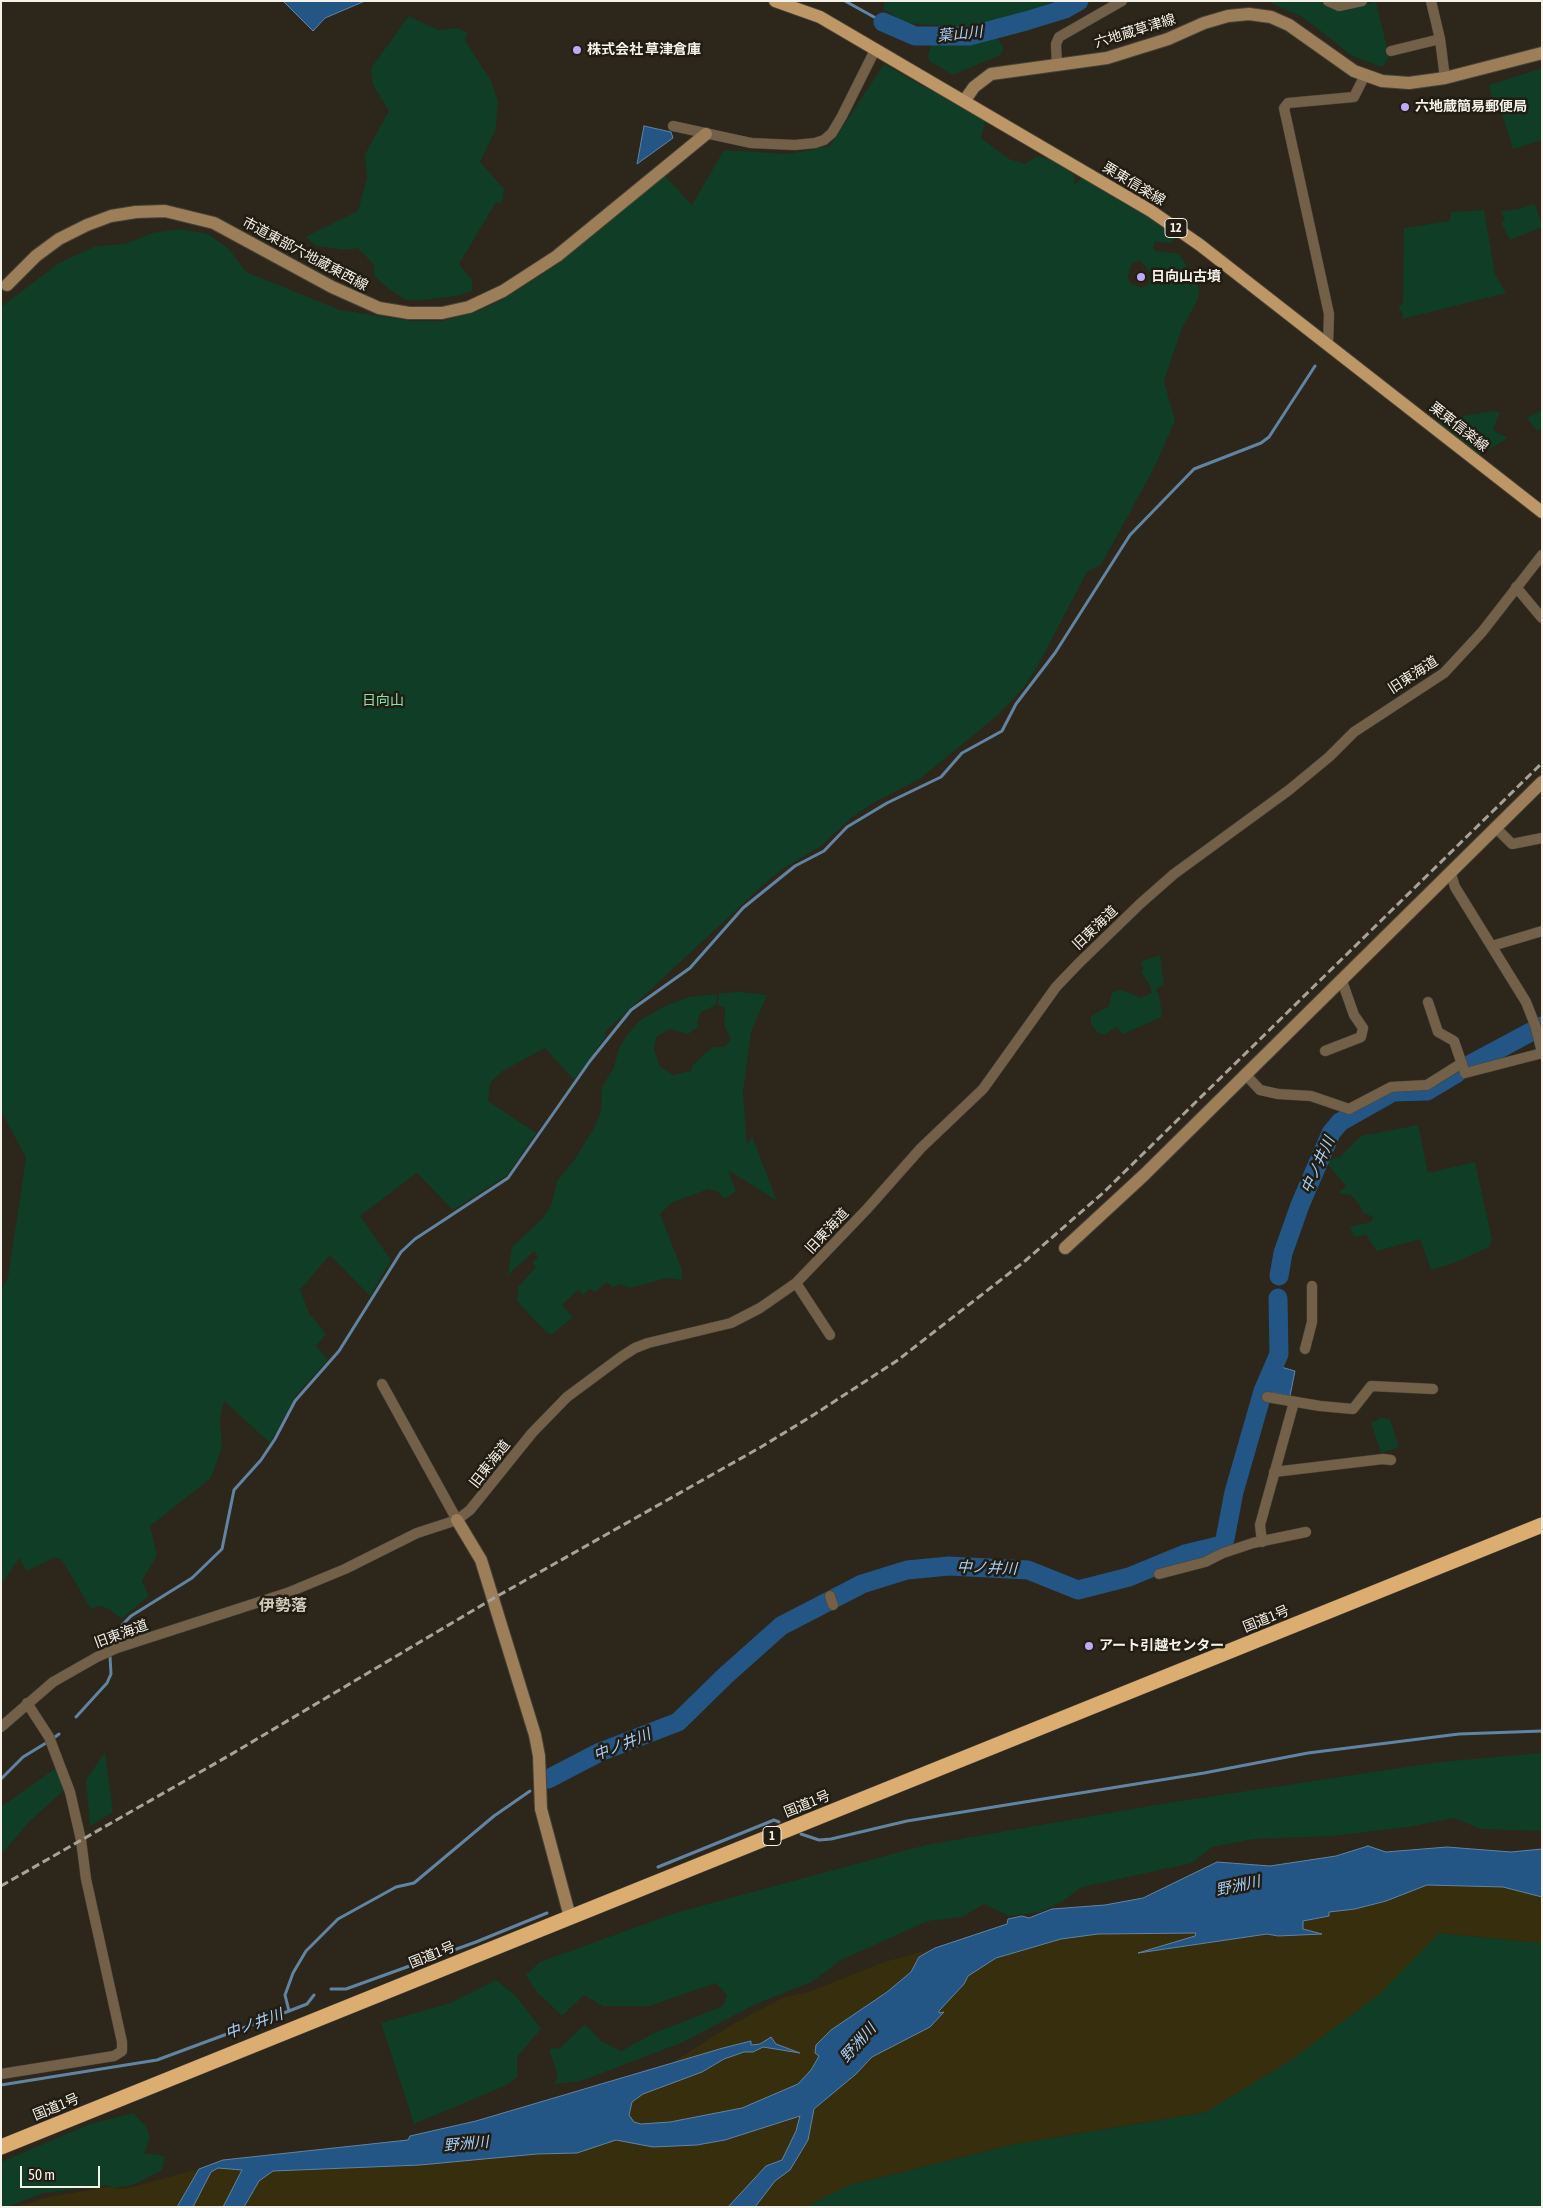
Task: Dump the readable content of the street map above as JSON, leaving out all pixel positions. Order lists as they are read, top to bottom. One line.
{"streets":{"highway":["国道1号","1"],"main road":["栗東信楽線","12"],"street":["六地蔵草津線","市道東部六地蔵東西線","旧東海道"]},"crossings":[["六地蔵草津線","栗東信楽線"]],"districts":["伊勢落"],"water":["葉山川","中ノ井川","野洲川"],"parks":["日向山"],"places":["株式会社 草津倉庫","六地蔵簡易郵便局","日向山古墳","アート引越センター"],"scale_bar":"50 m"}
